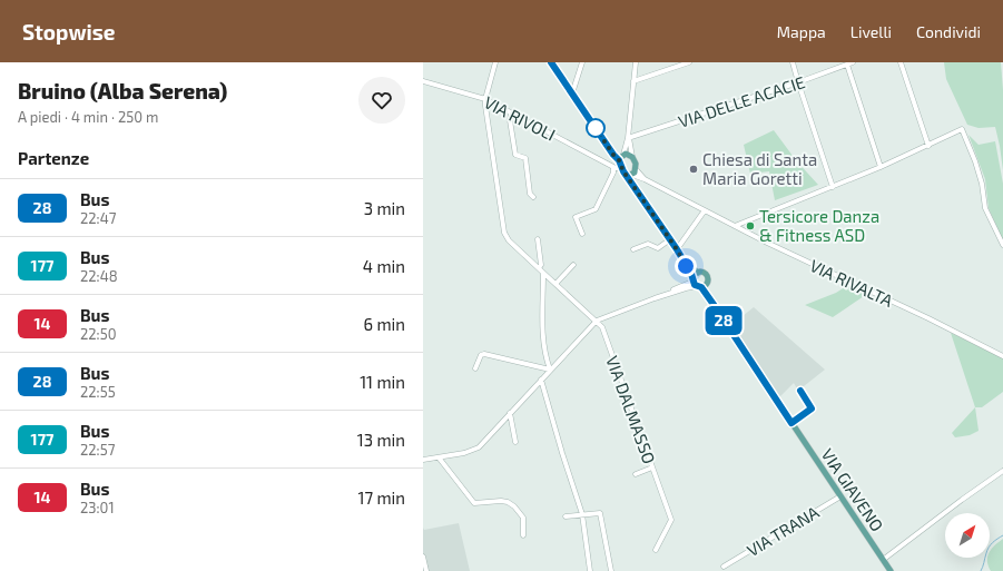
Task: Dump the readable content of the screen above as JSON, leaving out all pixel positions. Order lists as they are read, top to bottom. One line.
{"streets":{"main road":["VIA GIAVENO"],"street":["VIA DELLE ACACIE","VIA RIVOLI","VIA RIVALTA","VIA DALMASSO","VIA TRANA"]},"crossings":[["VIA RIVOLI","VIA DALMASSO"],["VIA GIAVENO","VIA TRANA"]],"places":["Chiesa di Santa Maria Goretti","Tersicore Danza & Fitness ASD"],"lines":["bus line 28"],"north":"top right","page":{"header":"Stopwise","nav":["Mappa","Livelli","Condividi"],"heading":[["Bruino (Alba Serena)","A piedi · 4 min · 250 m"],"Partenze"],"on_map":"28","list":[{"mark":"28","name":"Bus","note":"22:47","value":"3 min"},{"mark":"177","name":"Bus","note":"22:48","value":"4 min"},{"mark":"14","name":"Bus","note":"22:50","value":"6 min"},{"mark":"28","name":"Bus","note":"22:55","value":"11 min"},{"mark":"177","name":"Bus","note":"22:57","value":"13 min"},{"mark":"14","name":"Bus","note":"23:01","value":"17 min"}]}}
